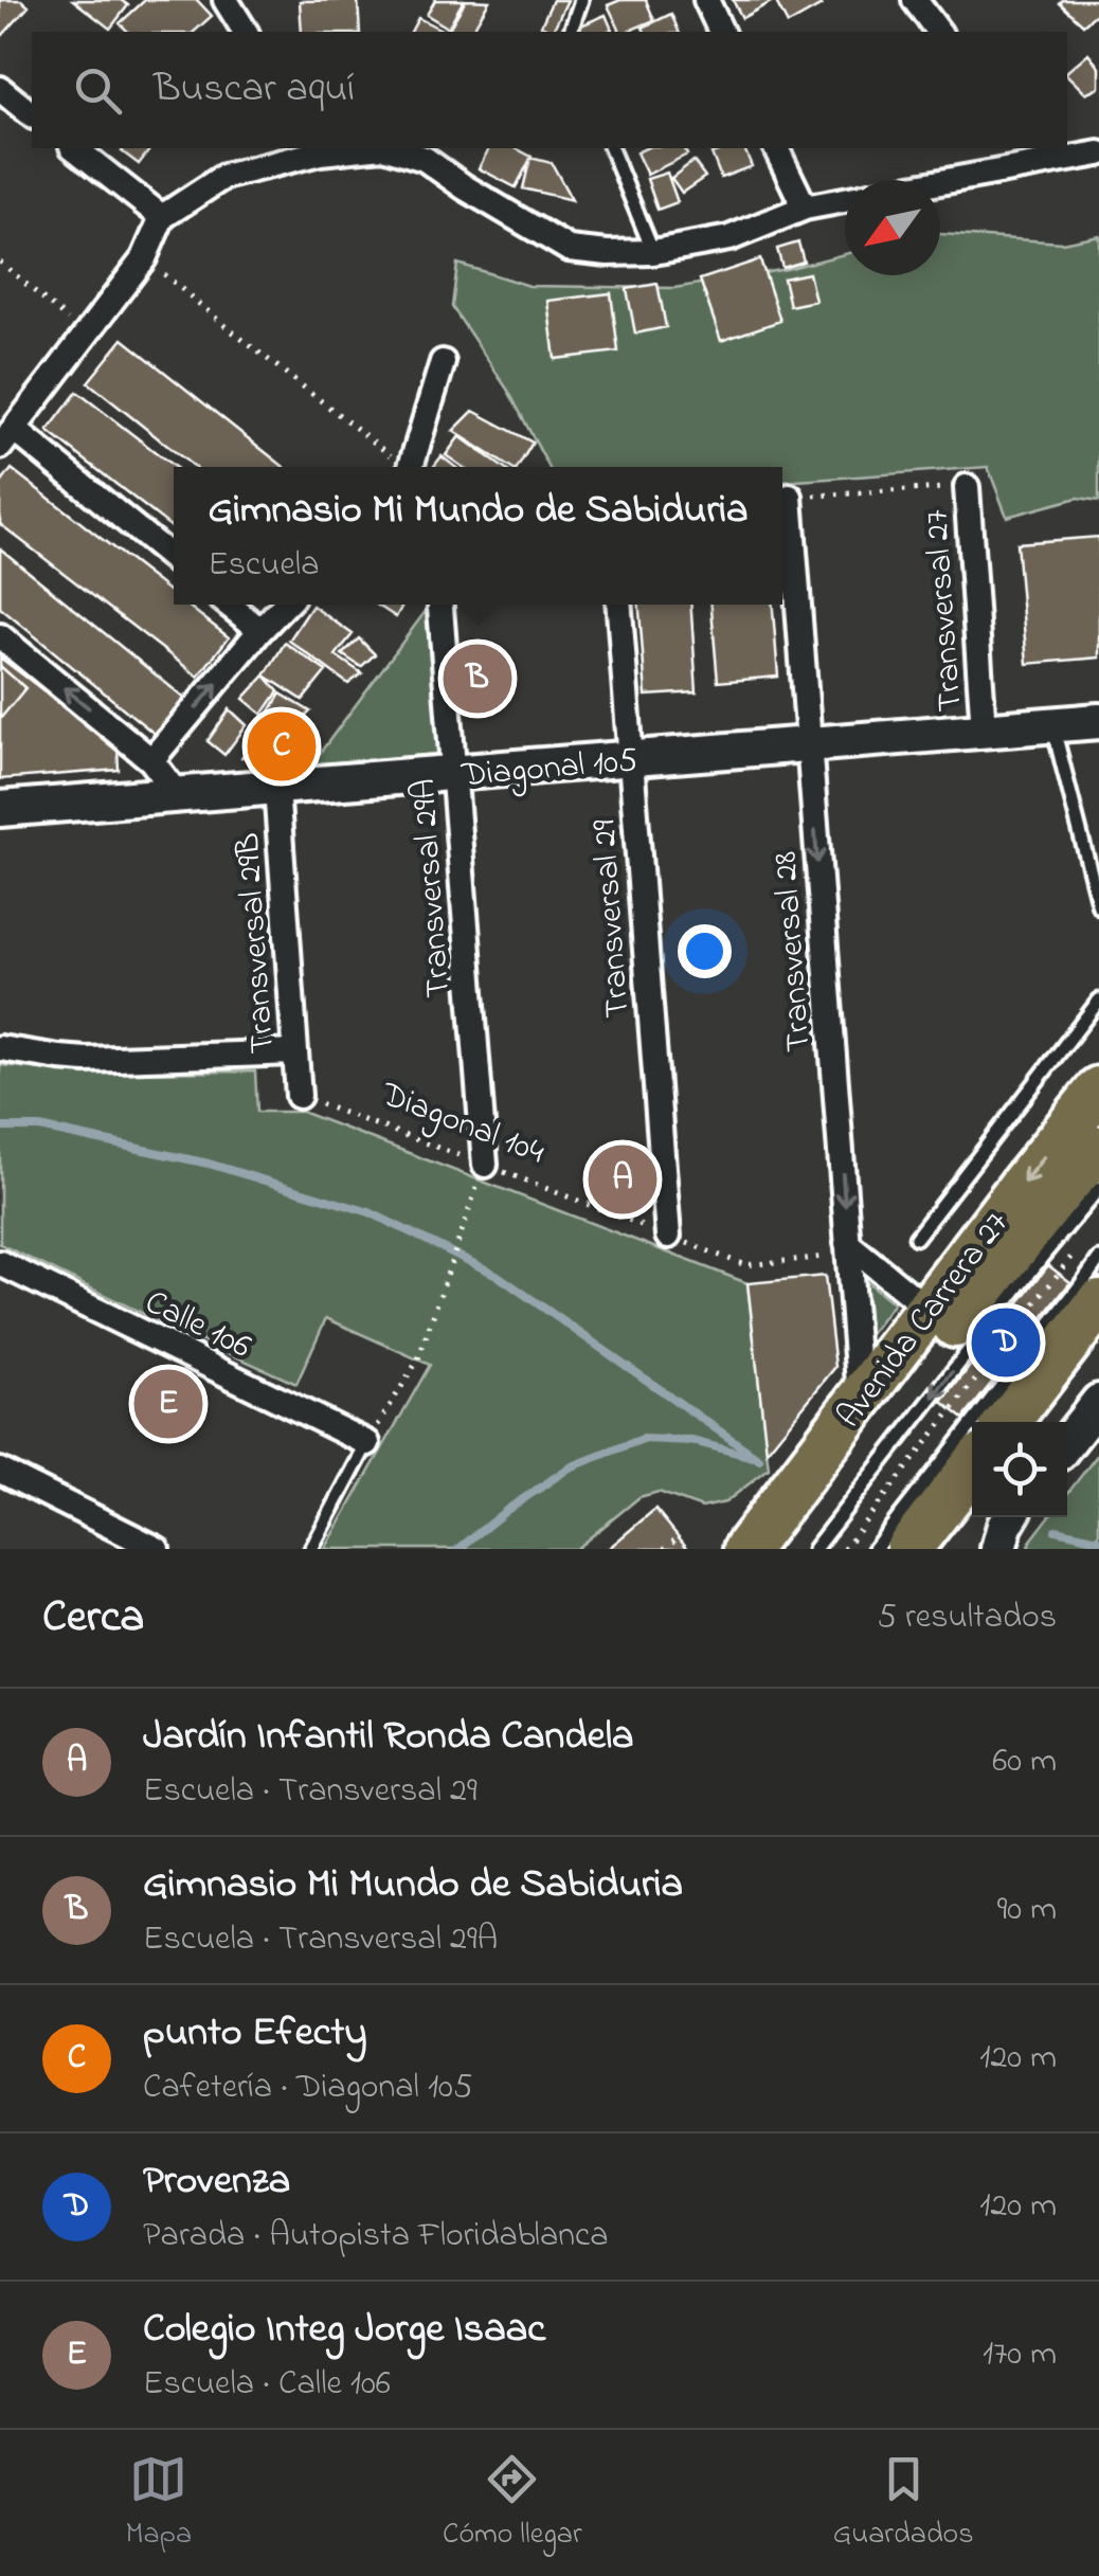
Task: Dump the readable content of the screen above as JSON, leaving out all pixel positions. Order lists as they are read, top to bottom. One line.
{"streets":{"highway":["Avenida Carrera 27"],"main road":["Diagonal 105"],"street":["Transversal 27","Transversal 29A","Transversal 29","Transversal 29B","Transversal 28","Calle 106"],"path":["Diagonal 104"]},"crossings":[["Transversal 27","Diagonal 105"],["Diagonal 105","Transversal 29A"],["Diagonal 105","Transversal 29"],["Diagonal 105","Transversal 29B"],["Diagonal 105","Transversal 28"],["Transversal 29A","Diagonal 104"],["Transversal 29","Diagonal 104"],["Transversal 29B","Diagonal 104"],["Transversal 28","Diagonal 104"],["Transversal 28","Avenida Carrera 27"]],"one_way":["Transversal 28"],"north":"bottom left","page":{"search":"Buscar aquí","popup":["Gimnasio Mi Mundo de Sabiduria","Escuela"],"pins":["B","C","A","D","E"],"heading":["Cerca","5 resultados"],"list":[{"mark":"A","name":"Jardín Infantil Ronda Candela","note":"Escuela · Transversal 29","value":"60 m"},{"mark":"B","name":"Gimnasio Mi Mundo de Sabiduria","note":"Escuela · Transversal 29A","value":"90 m"},{"mark":"C","name":"punto Efecty","note":"Cafetería · Diagonal 105","value":"120 m"},{"mark":"D","name":"Provenza","note":"Parada · Autopista Floridablanca","value":"120 m"},{"mark":"E","name":"Colegio Integ Jorge Isaac","note":"Escuela · Calle 106","value":"170 m"}],"nav":["Mapa","Cómo llegar","Guardados"]}}
